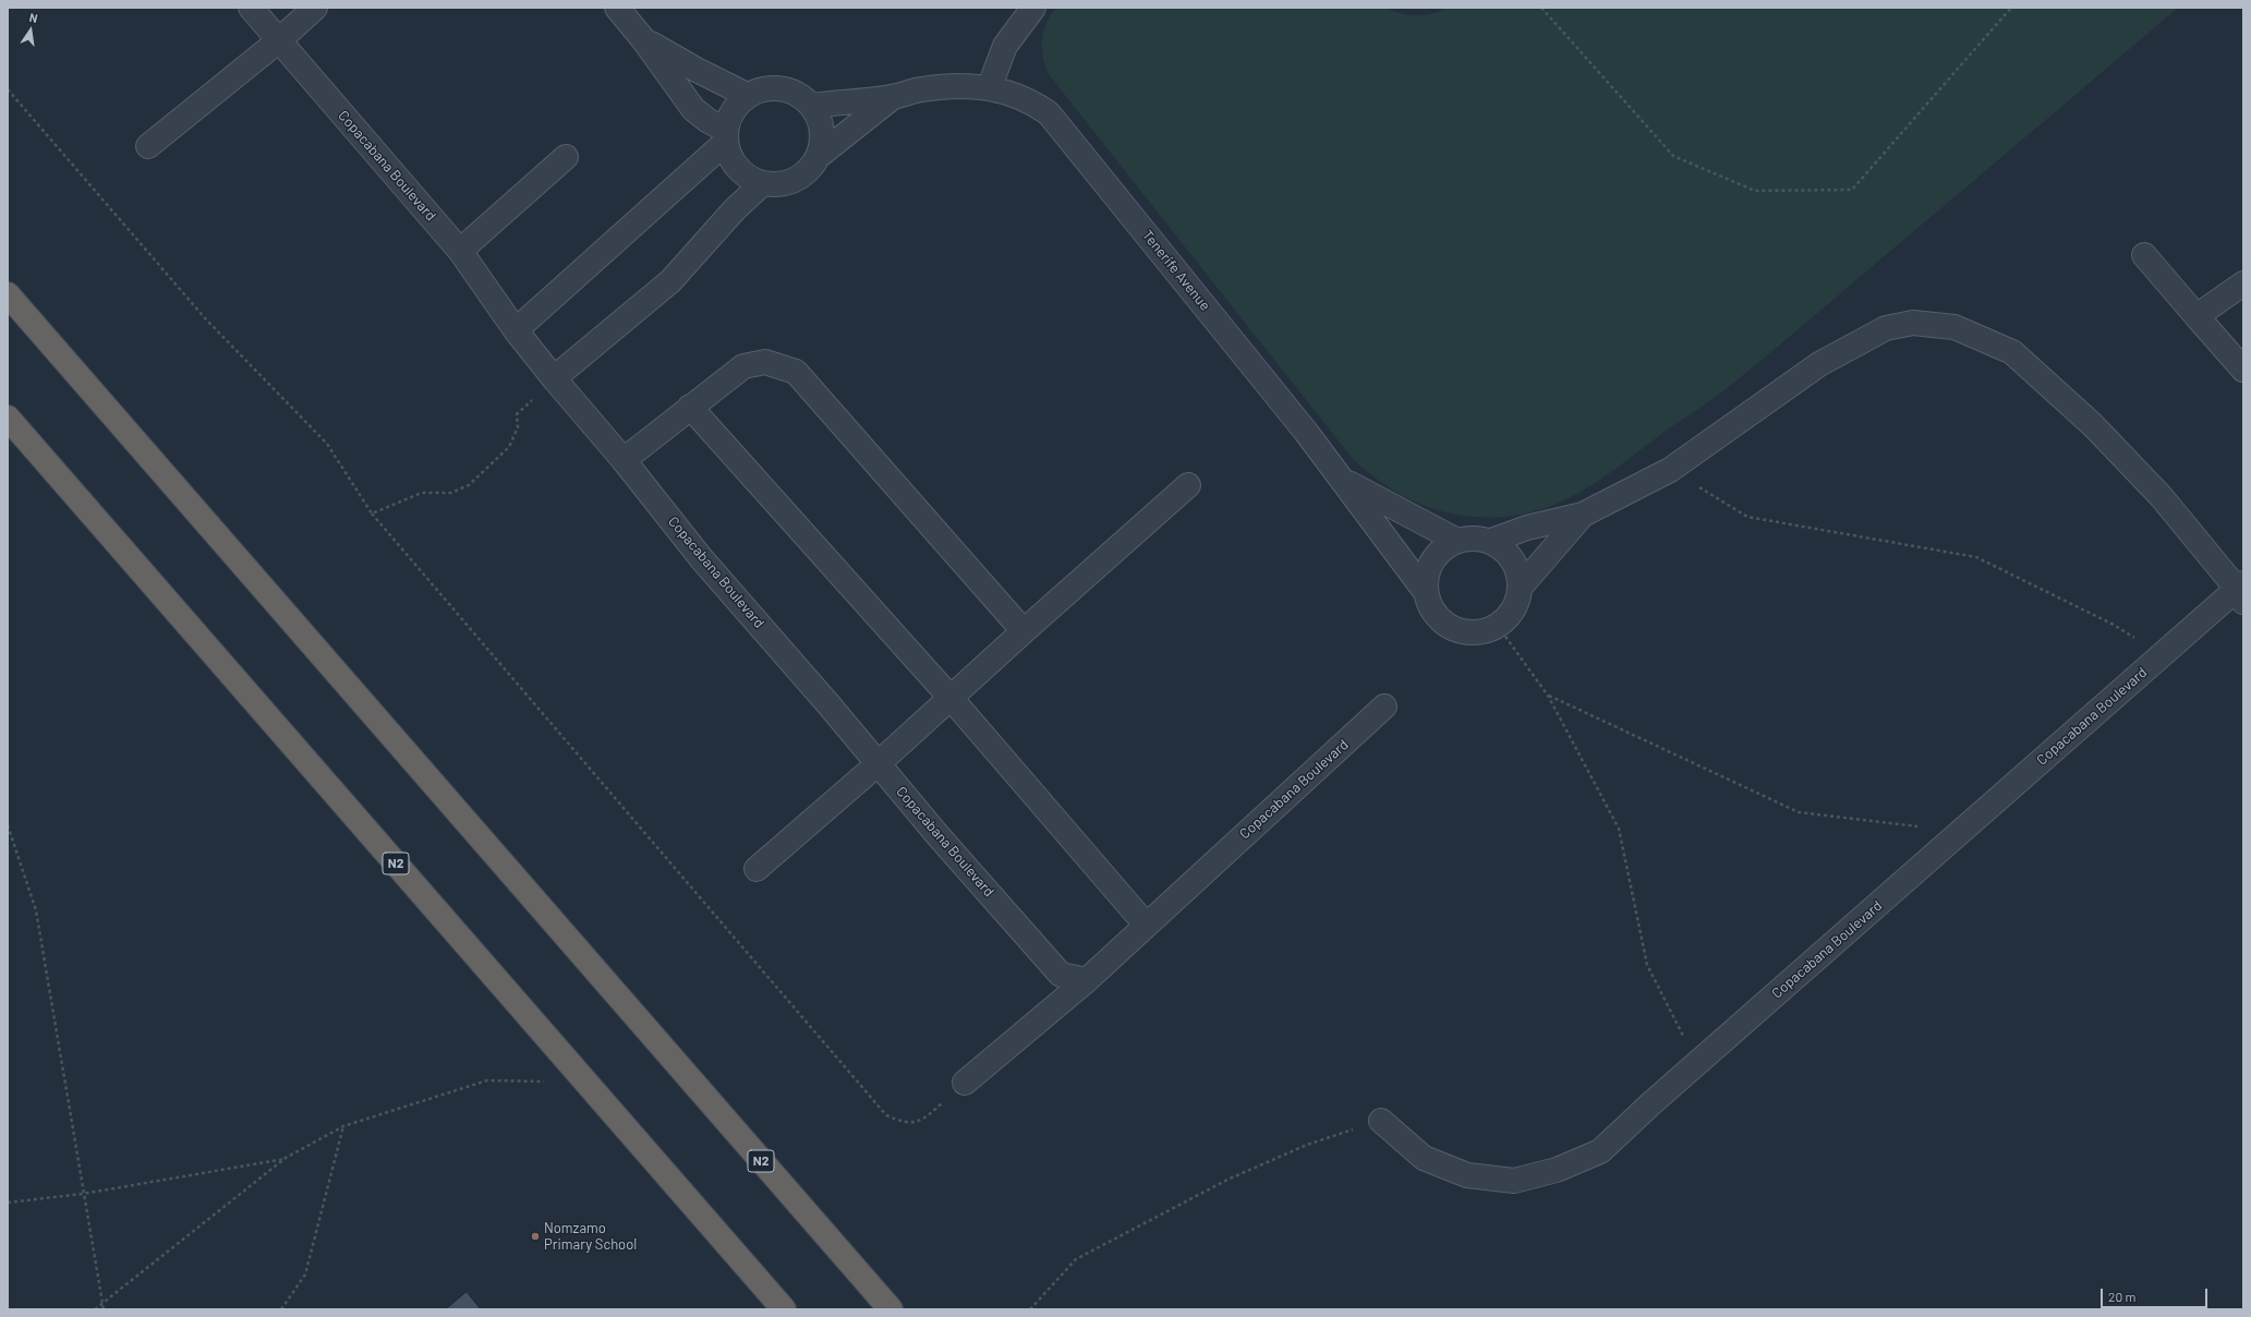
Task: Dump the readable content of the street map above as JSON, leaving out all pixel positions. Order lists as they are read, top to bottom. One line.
{"streets":{"highway":["N2"],"street":["Copacabana Boulevard","Tenerife Avenue"]},"places":["Nomzamo Primary School"],"scale_bar":"20 m","north":"top"}
